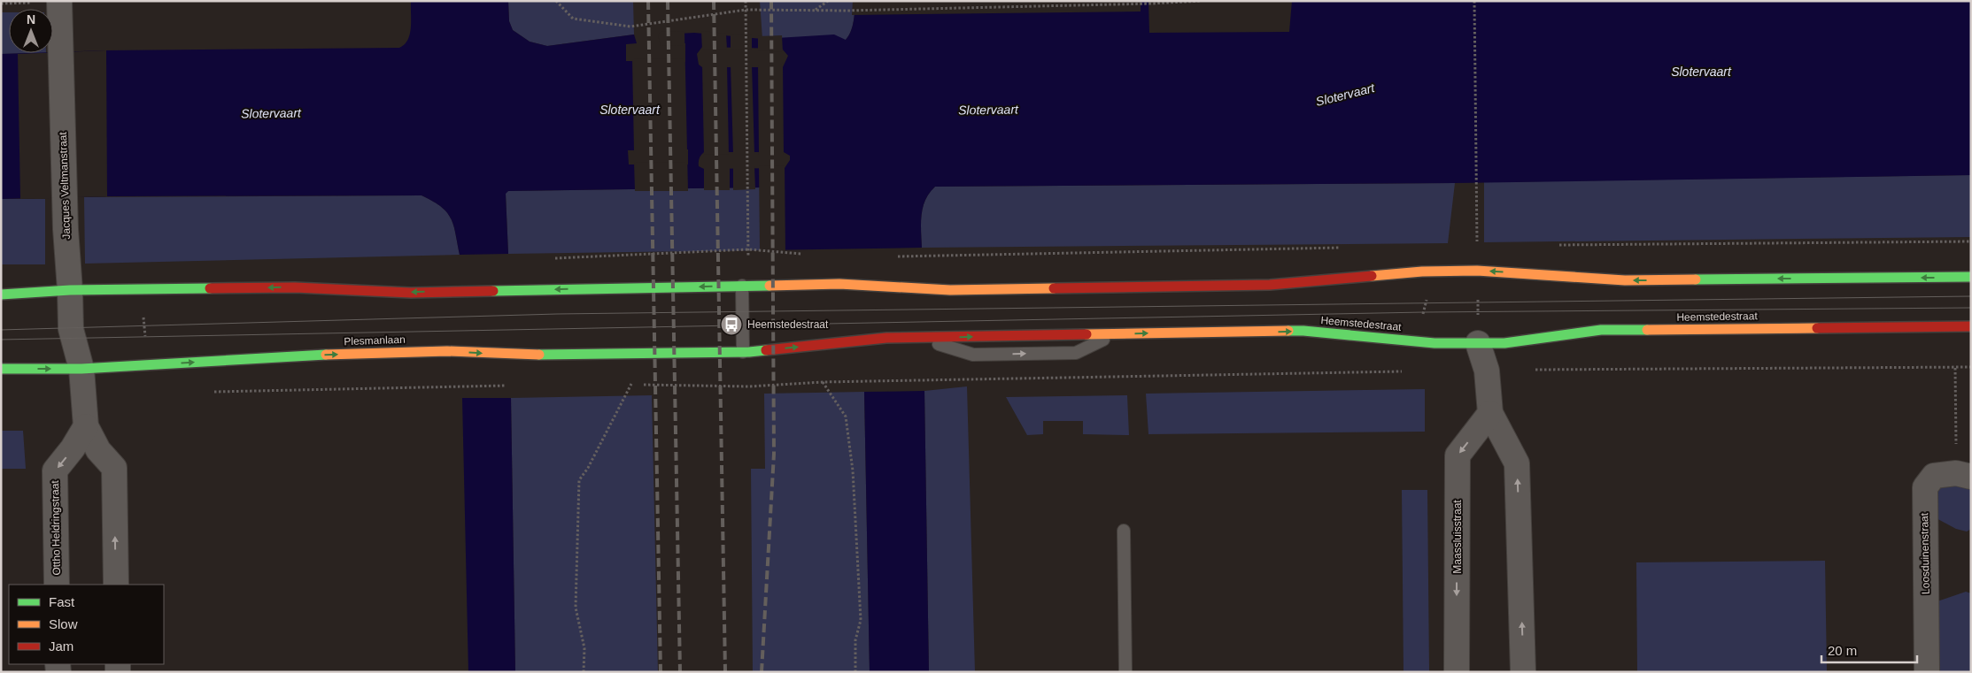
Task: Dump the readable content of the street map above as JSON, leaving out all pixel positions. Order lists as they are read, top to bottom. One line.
{"streets":{"street":["Jacques Veltmanstraat","Heemstedestraat","Plesmanlaan","Ottho Heldringstraat","Maassluisstraat","Loosduinenstraat"]},"crossings":[["Jacques Veltmanstraat","Plesmanlaan"],["Heemstedestraat","Plesmanlaan"]],"one_way":["Ottho Heldringstraat"],"water":["Slotervaart"],"places":{"bus stop":["Heemstedestraat"]},"legend":["Fast","Slow","Jam"],"scale_bar":"20 m","north":"top"}
